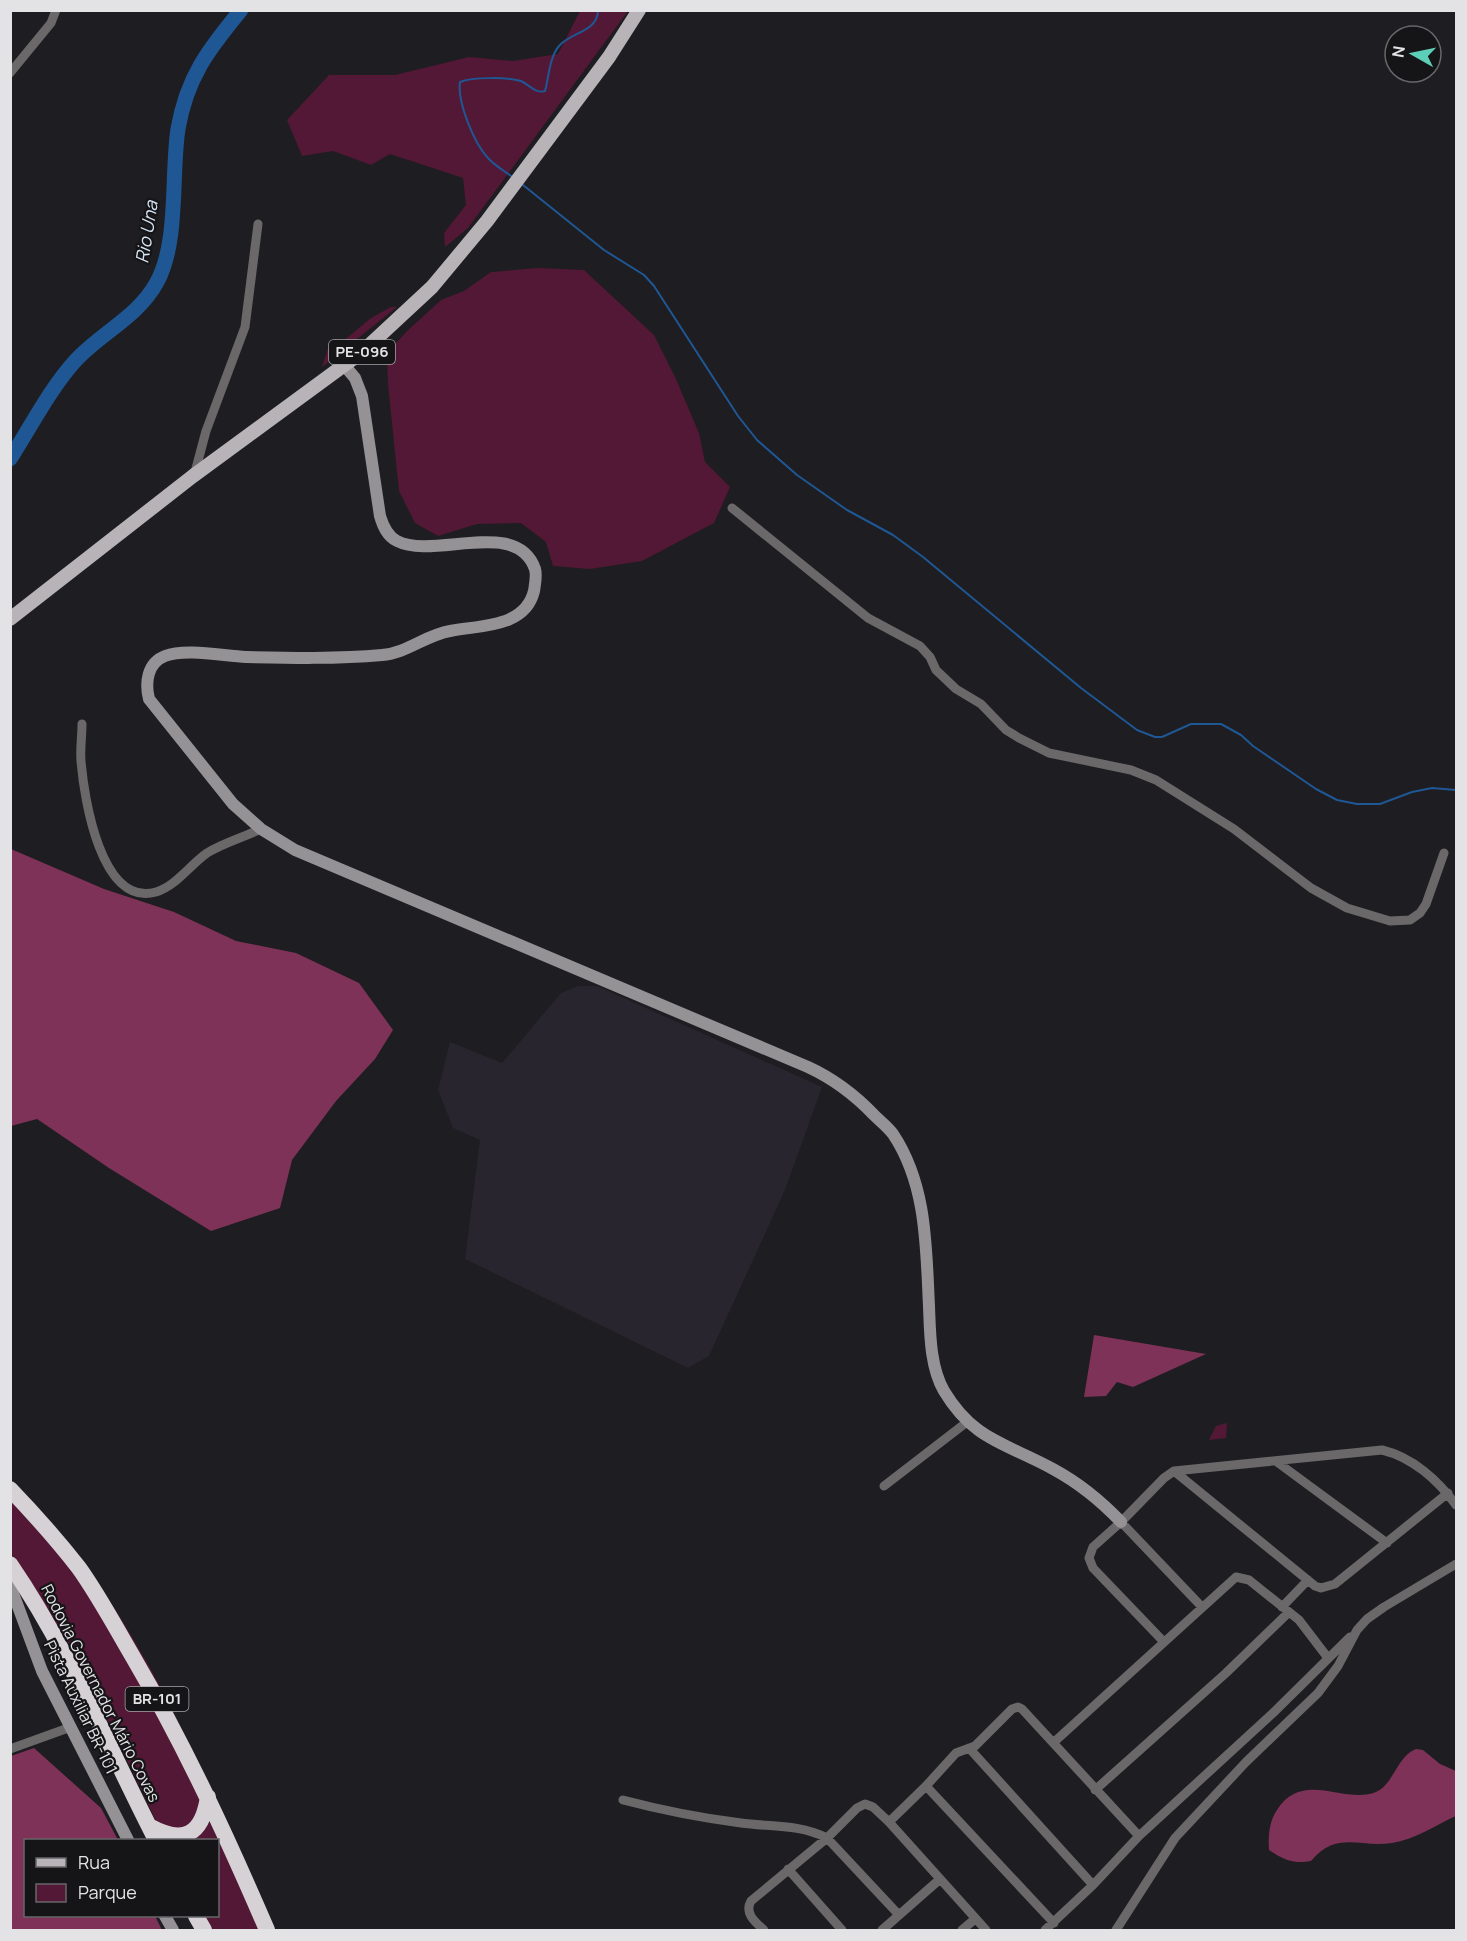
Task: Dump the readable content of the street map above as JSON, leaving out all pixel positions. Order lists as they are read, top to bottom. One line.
{"streets":{"highway":["Rodovia Governador Mário Covas","BR-101"],"main road":["PE-096"],"street":["Pista Auxiliar BR-101"]},"water":["Rio Una"],"legend":["Rua","Parque"],"north":"left"}
